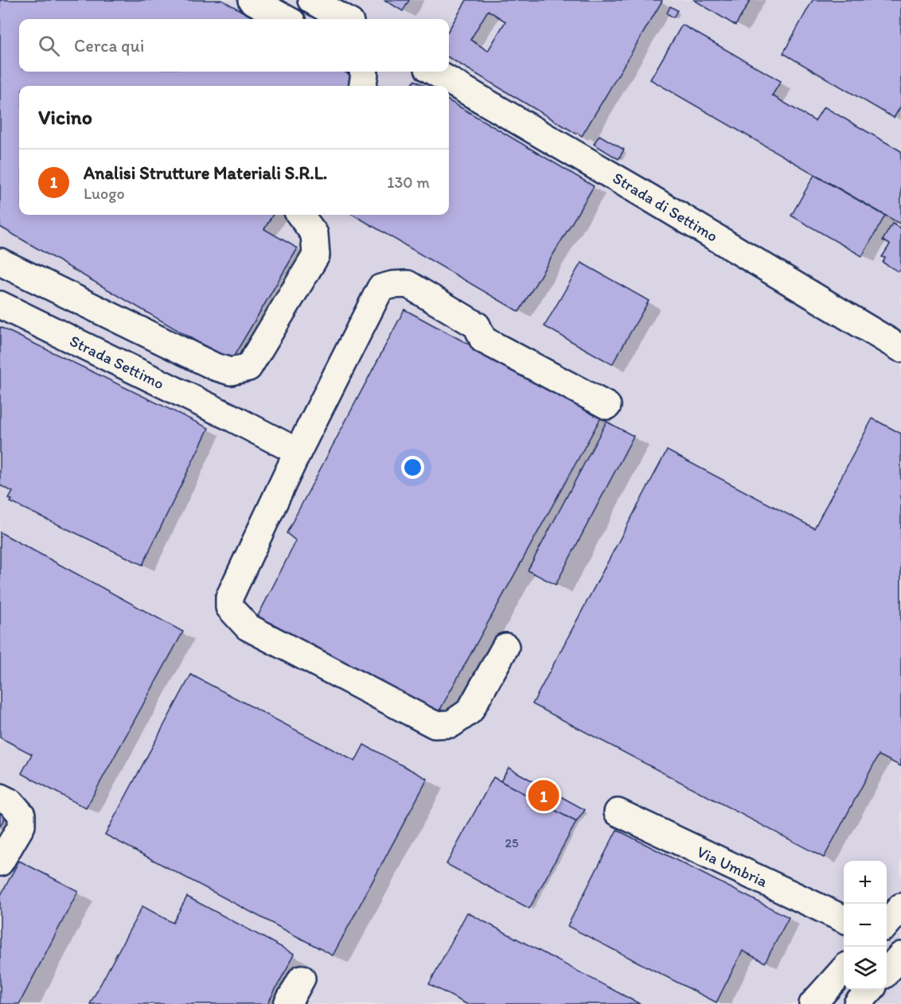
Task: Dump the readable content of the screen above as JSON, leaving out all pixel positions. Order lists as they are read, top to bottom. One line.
{"streets":{"street":["Strada di Settimo","Strada Settimo","Via Umbria"]},"house_numbers":["25"],"page":{"search":"Cerca qui","heading":"Vicino","list":[{"mark":"1","name":"Analisi Strutture Materiali S.R.L.","note":"Luogo","value":"130 m"}],"pins":"1","map_buttons":["+","−"]}}
